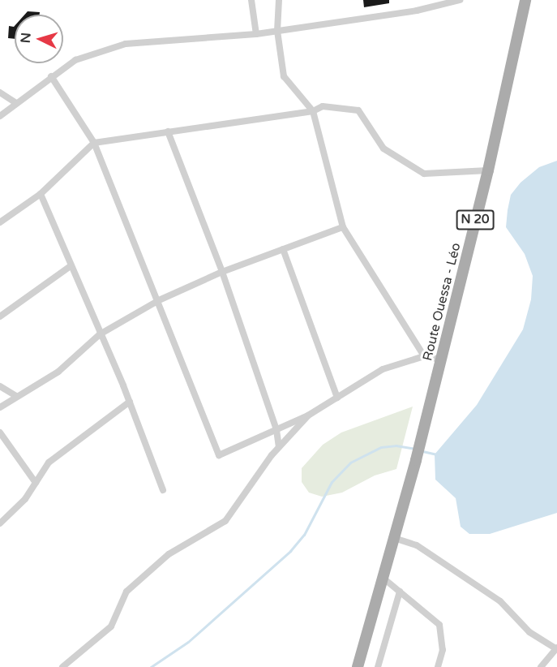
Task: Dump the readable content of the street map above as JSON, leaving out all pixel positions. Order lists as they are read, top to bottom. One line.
{"streets":{"main road":["N 20","Route Ouessa - Léo"]},"crossings":[["N 20","Route Ouessa - Léo"]],"north":"left"}
